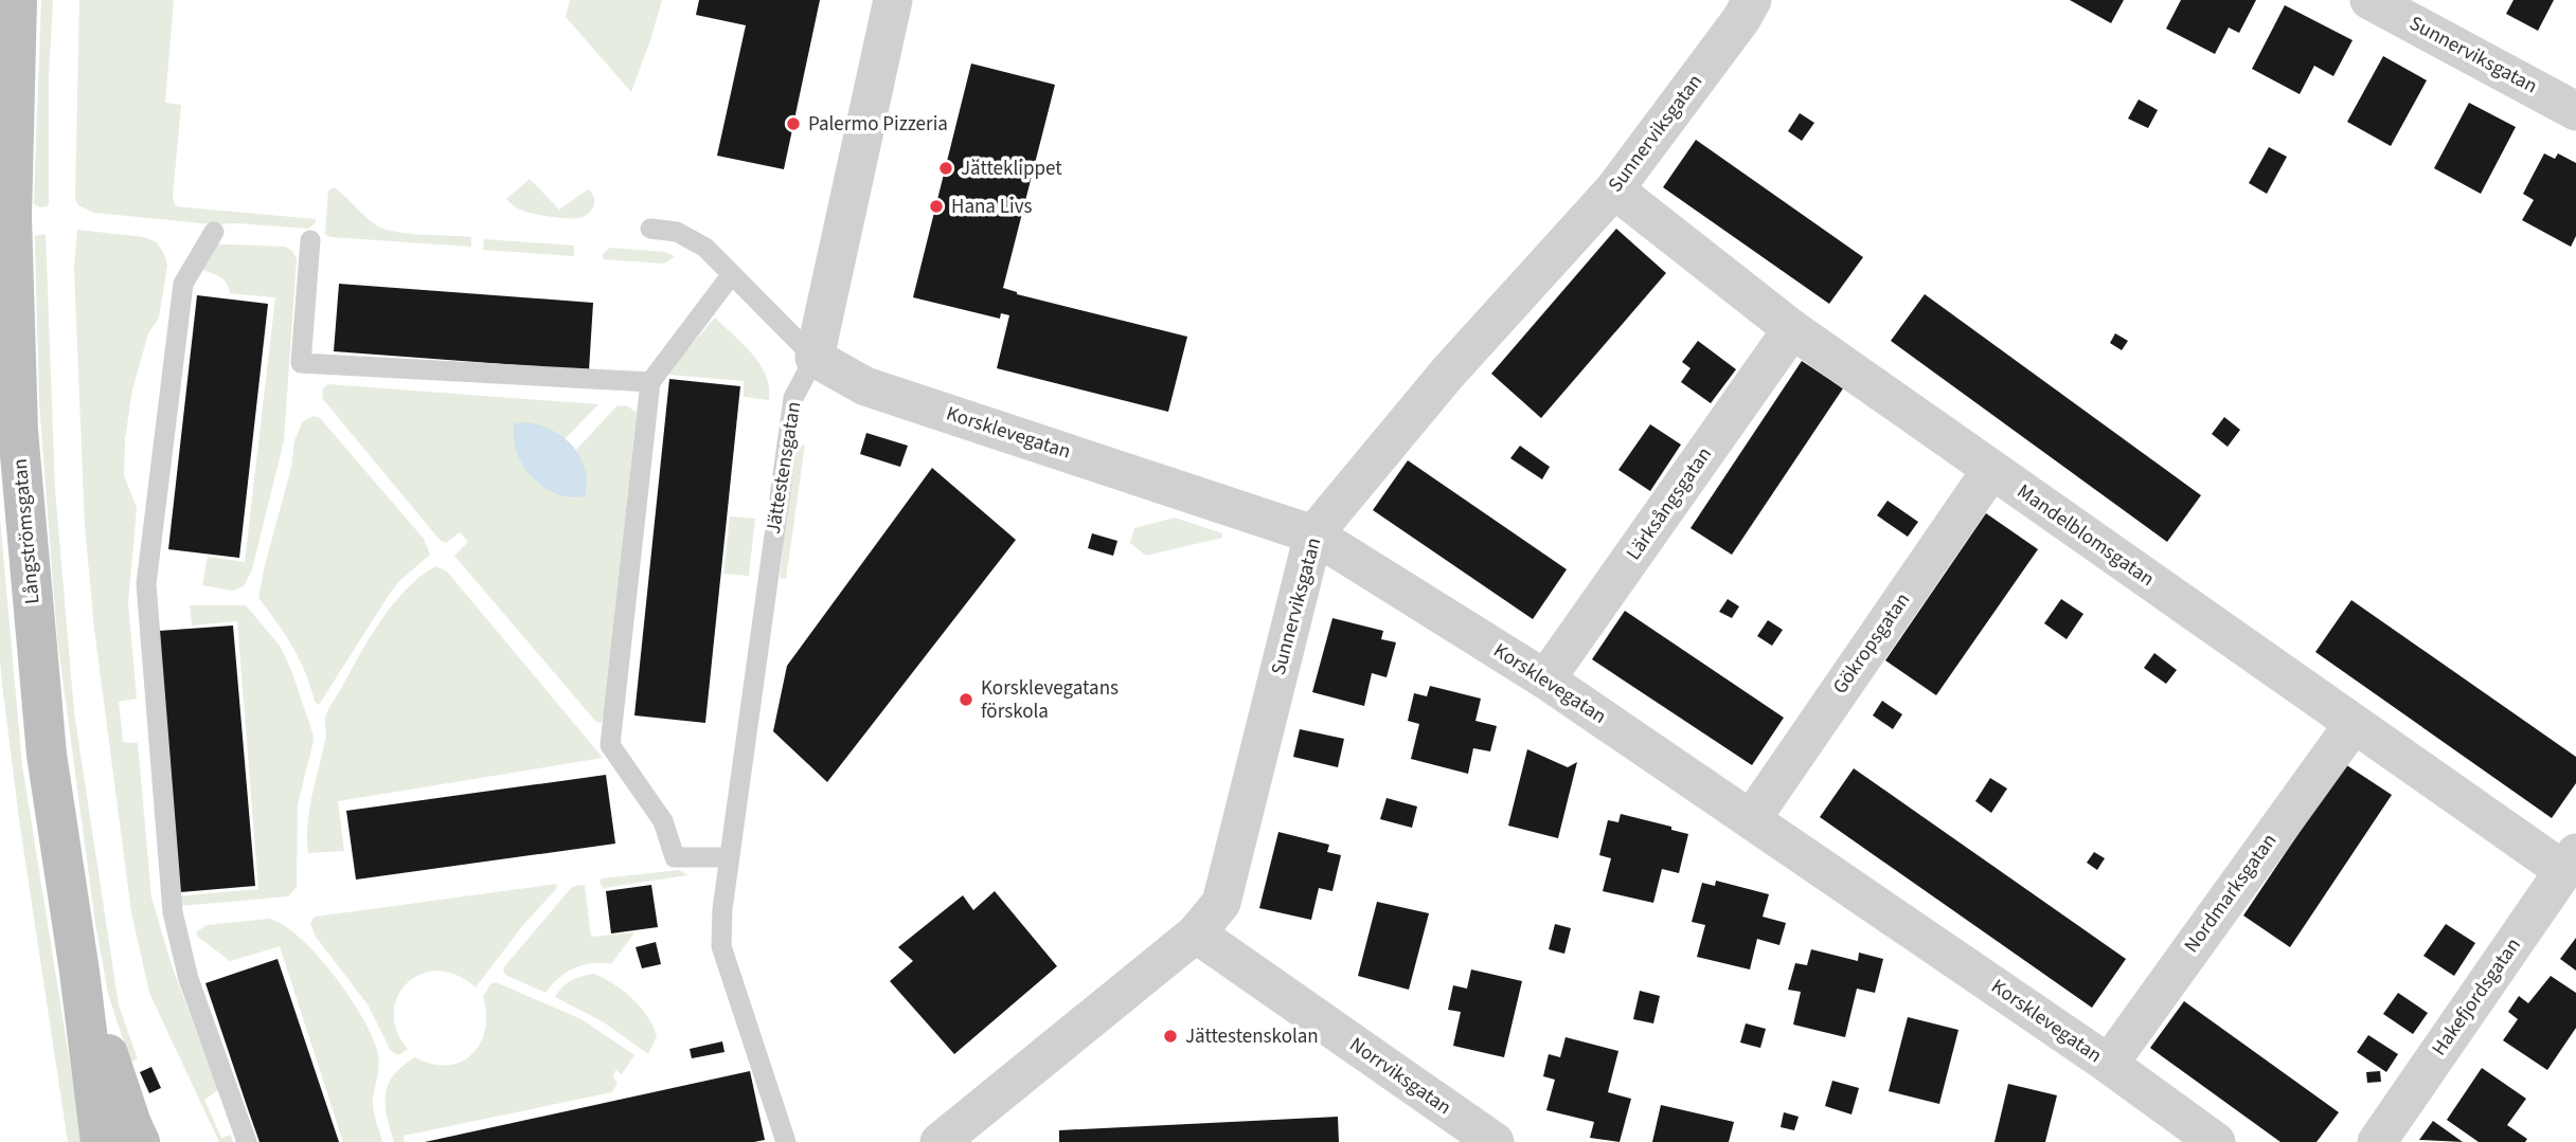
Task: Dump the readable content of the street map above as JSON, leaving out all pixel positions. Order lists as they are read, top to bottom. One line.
{"streets":{"street":["Sunnerviksgatan","Korsklevegatan","Jättestensgatan","Lärksångsgatan","Långströmsgatan","Mandelblomsgatan","Gökropsgatan","Nordmarksgatan","Hakefjordsgatan","Norrviksgatan"]},"crossings":[["Sunnerviksgatan","Korsklevegatan"],["Sunnerviksgatan","Mandelblomsgatan"],["Sunnerviksgatan","Norrviksgatan"],["Korsklevegatan","Jättestensgatan"],["Korsklevegatan","Lärksångsgatan"],["Korsklevegatan","Gökropsgatan"],["Korsklevegatan","Nordmarksgatan"],["Lärksångsgatan","Mandelblomsgatan"],["Mandelblomsgatan","Gökropsgatan"],["Mandelblomsgatan","Nordmarksgatan"],["Mandelblomsgatan","Hakefjordsgatan"]],"places":["Palermo Pizzeria","Jätteklippet","Hana Livs","Korsklevegatans förskola","Jättestenskolan"]}
